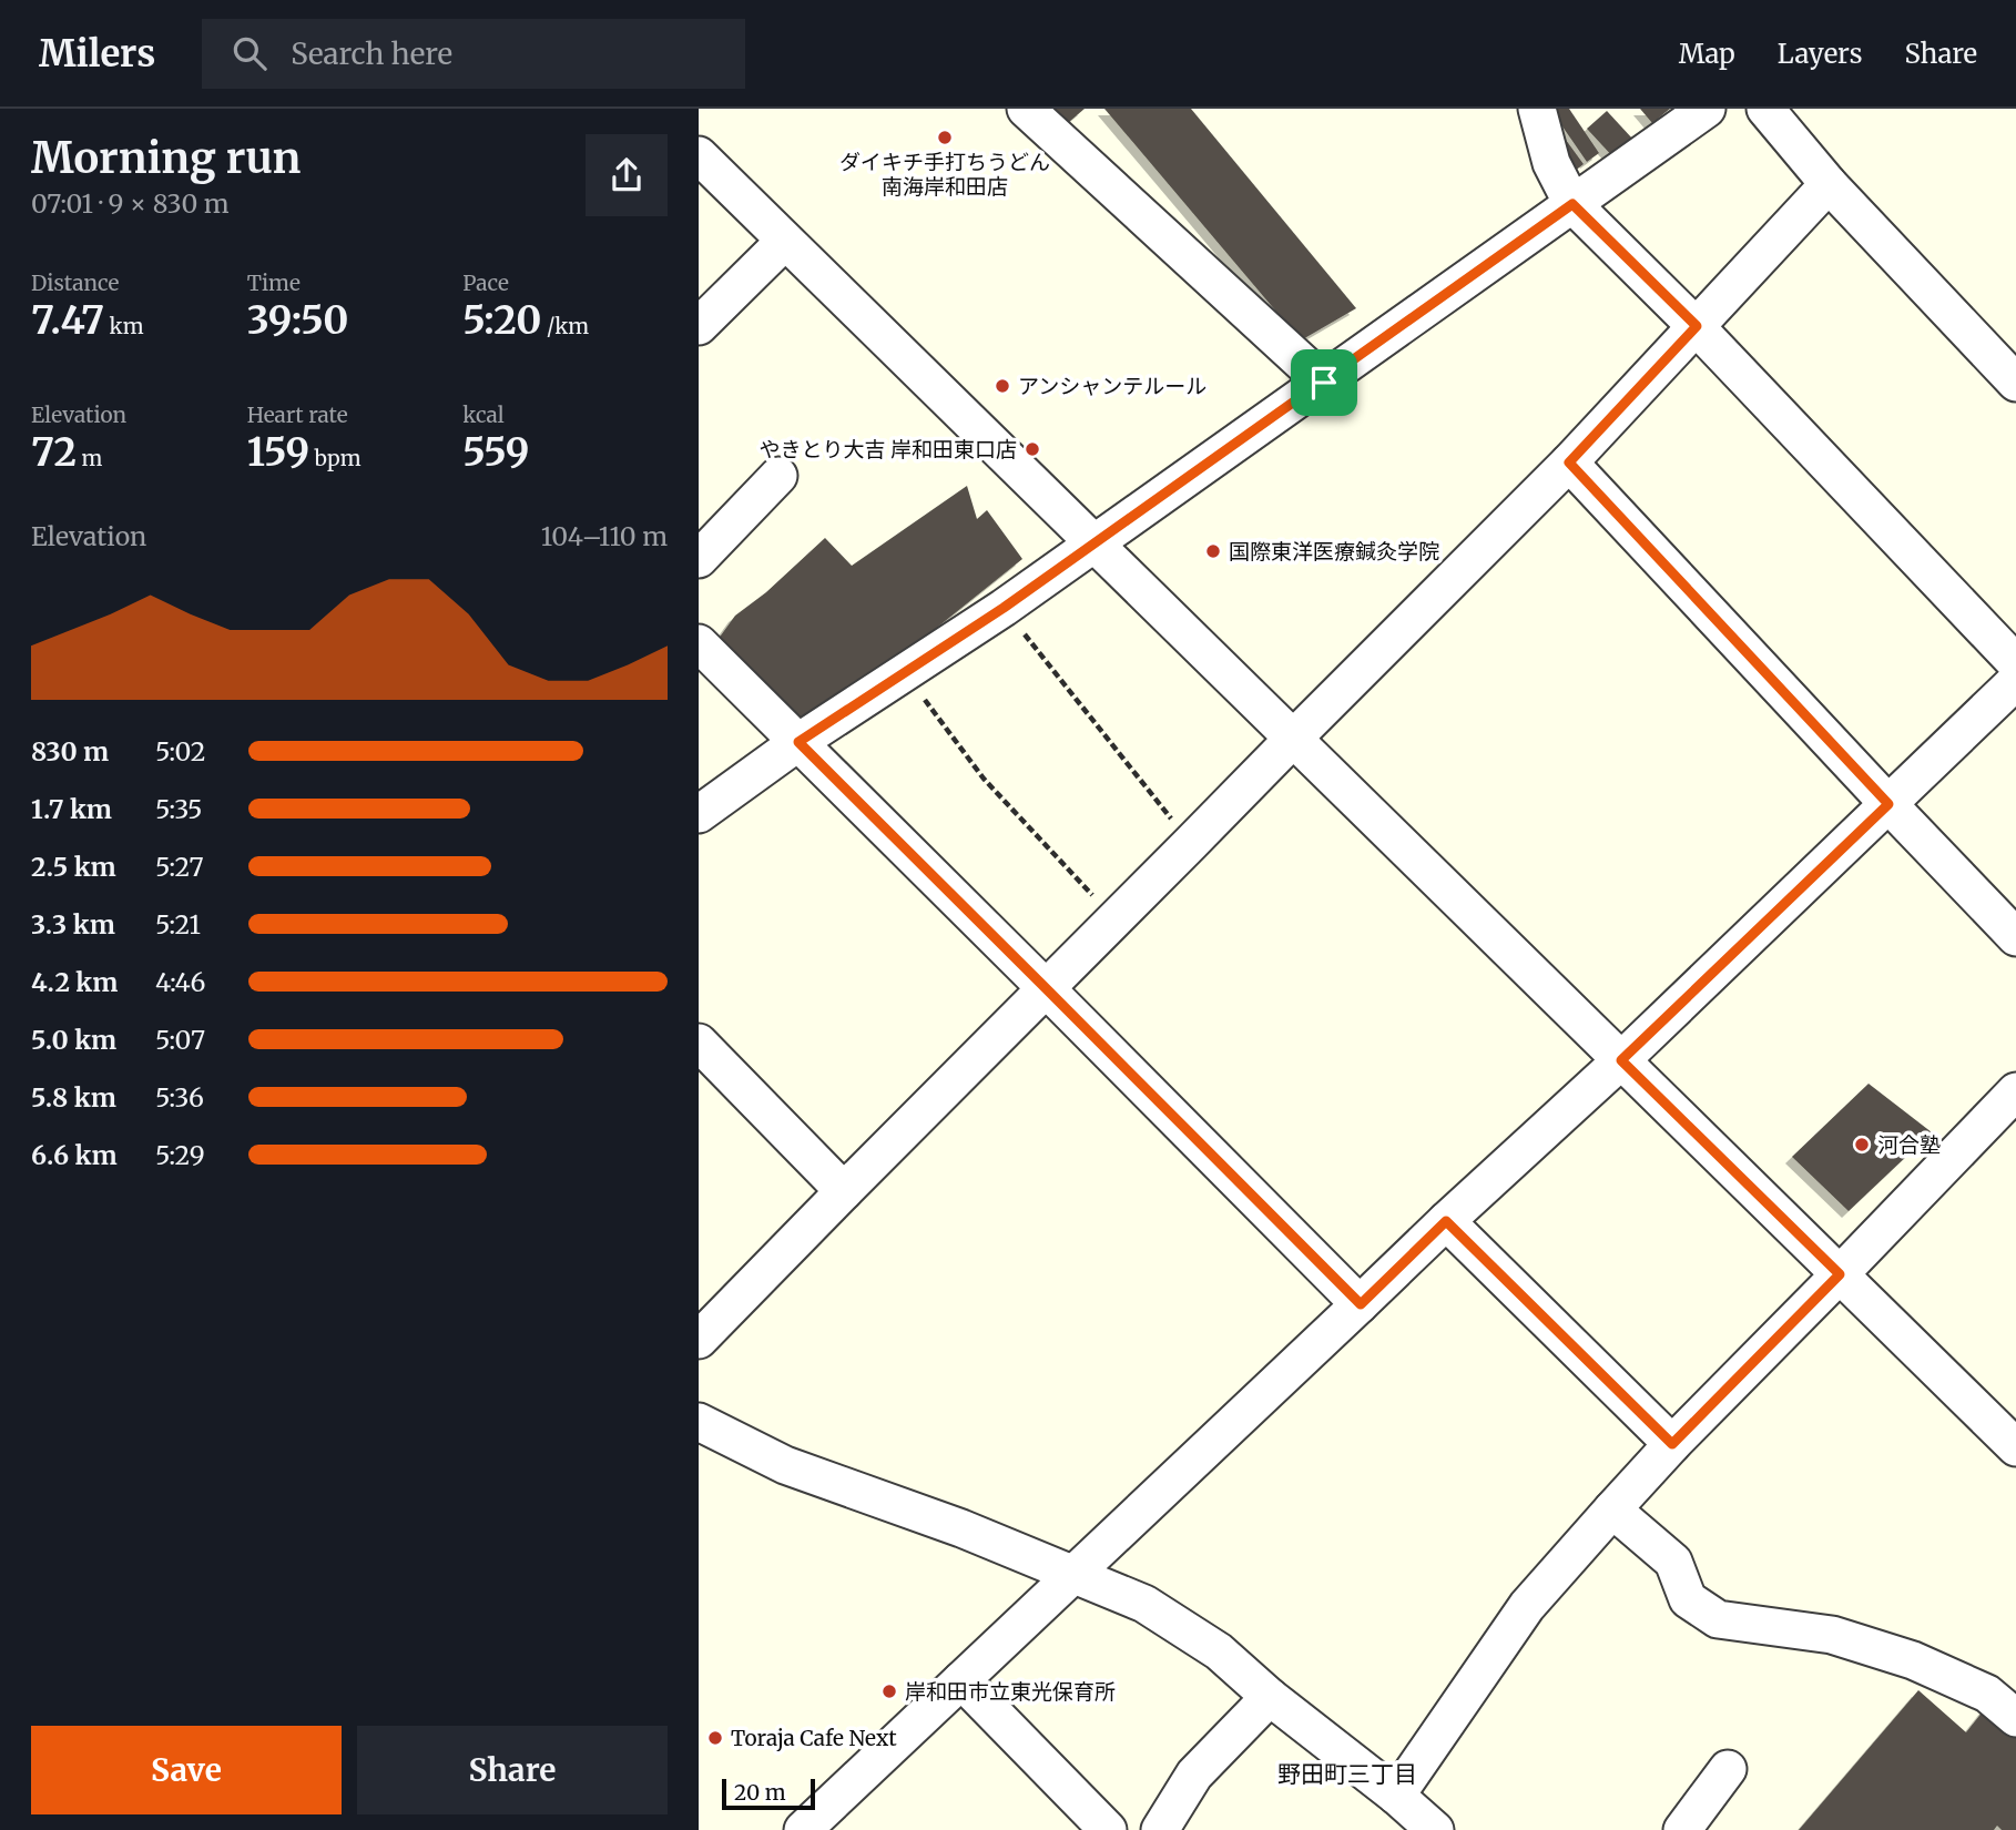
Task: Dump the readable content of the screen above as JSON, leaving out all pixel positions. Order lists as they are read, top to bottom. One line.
{"districts":["野田町三丁目"],"places":["ダイキチ手打ちうどん 南海岸和田店","アンシャンテルール","やきとり大吉 岸和田東口店","国際東洋医療鍼灸学院","河合塾","岸和田市立東光保育所","Toraja Cafe Next"],"scale_bar":"20 m","page":{"header":"Milers","search":"Search here","nav":["Map","Layers","Share"],"heading":["Morning run","07:01 · 9 × 830 m"],"stats":[["Distance","7.47 km"],["Time","39:50"],["Pace","5:20 /km"],["Elevation","72 m"],["Heart rate","159 bpm"],["kcal","559"]],"chart":["Elevation","104–110 m"],"list":[{"name":"830 m","note":"5:02"},{"name":"1.7 km","note":"5:35"},{"name":"2.5 km","note":"5:27"},{"name":"3.3 km","note":"5:21"},{"name":"4.2 km","note":"4:46"},{"name":"5.0 km","note":"5:07"},{"name":"5.8 km","note":"5:36"},{"name":"6.6 km","note":"5:29"}],"buttons":["Save","Share"],"scale":"20 m"}}
